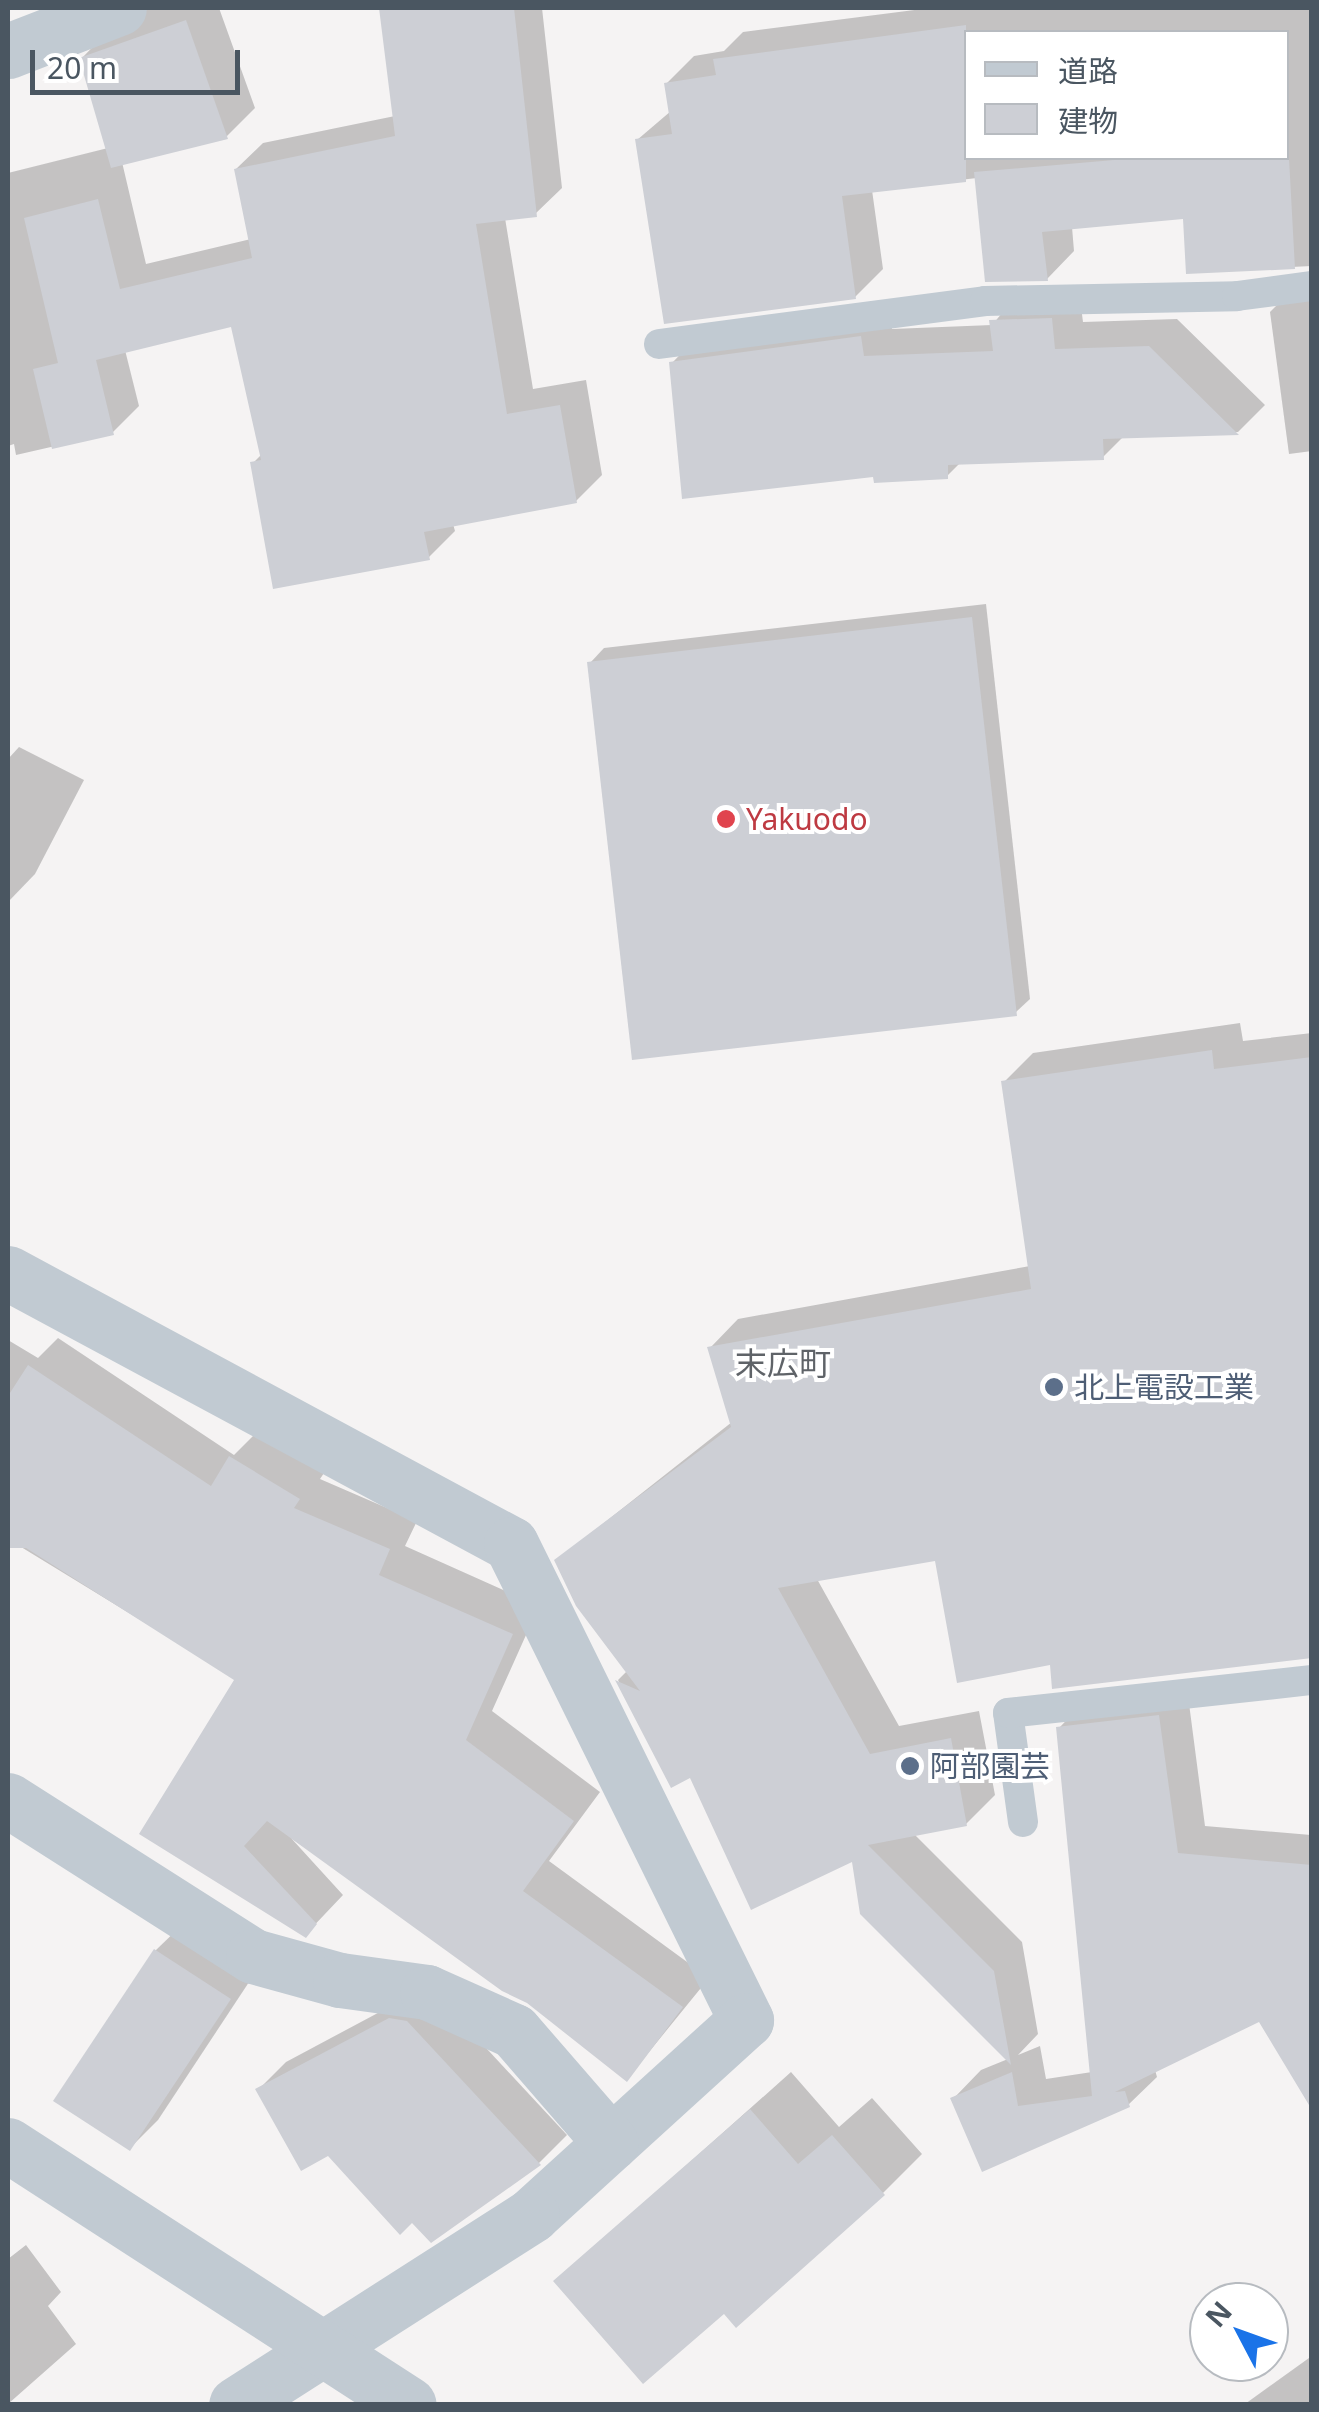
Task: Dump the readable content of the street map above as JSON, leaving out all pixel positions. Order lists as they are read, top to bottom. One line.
{"districts":["末広町"],"places":["Yakuodo","北上電設工業","阿部園芸"],"legend":["道路","建物"],"scale_bar":"20 m","north":"top left"}
